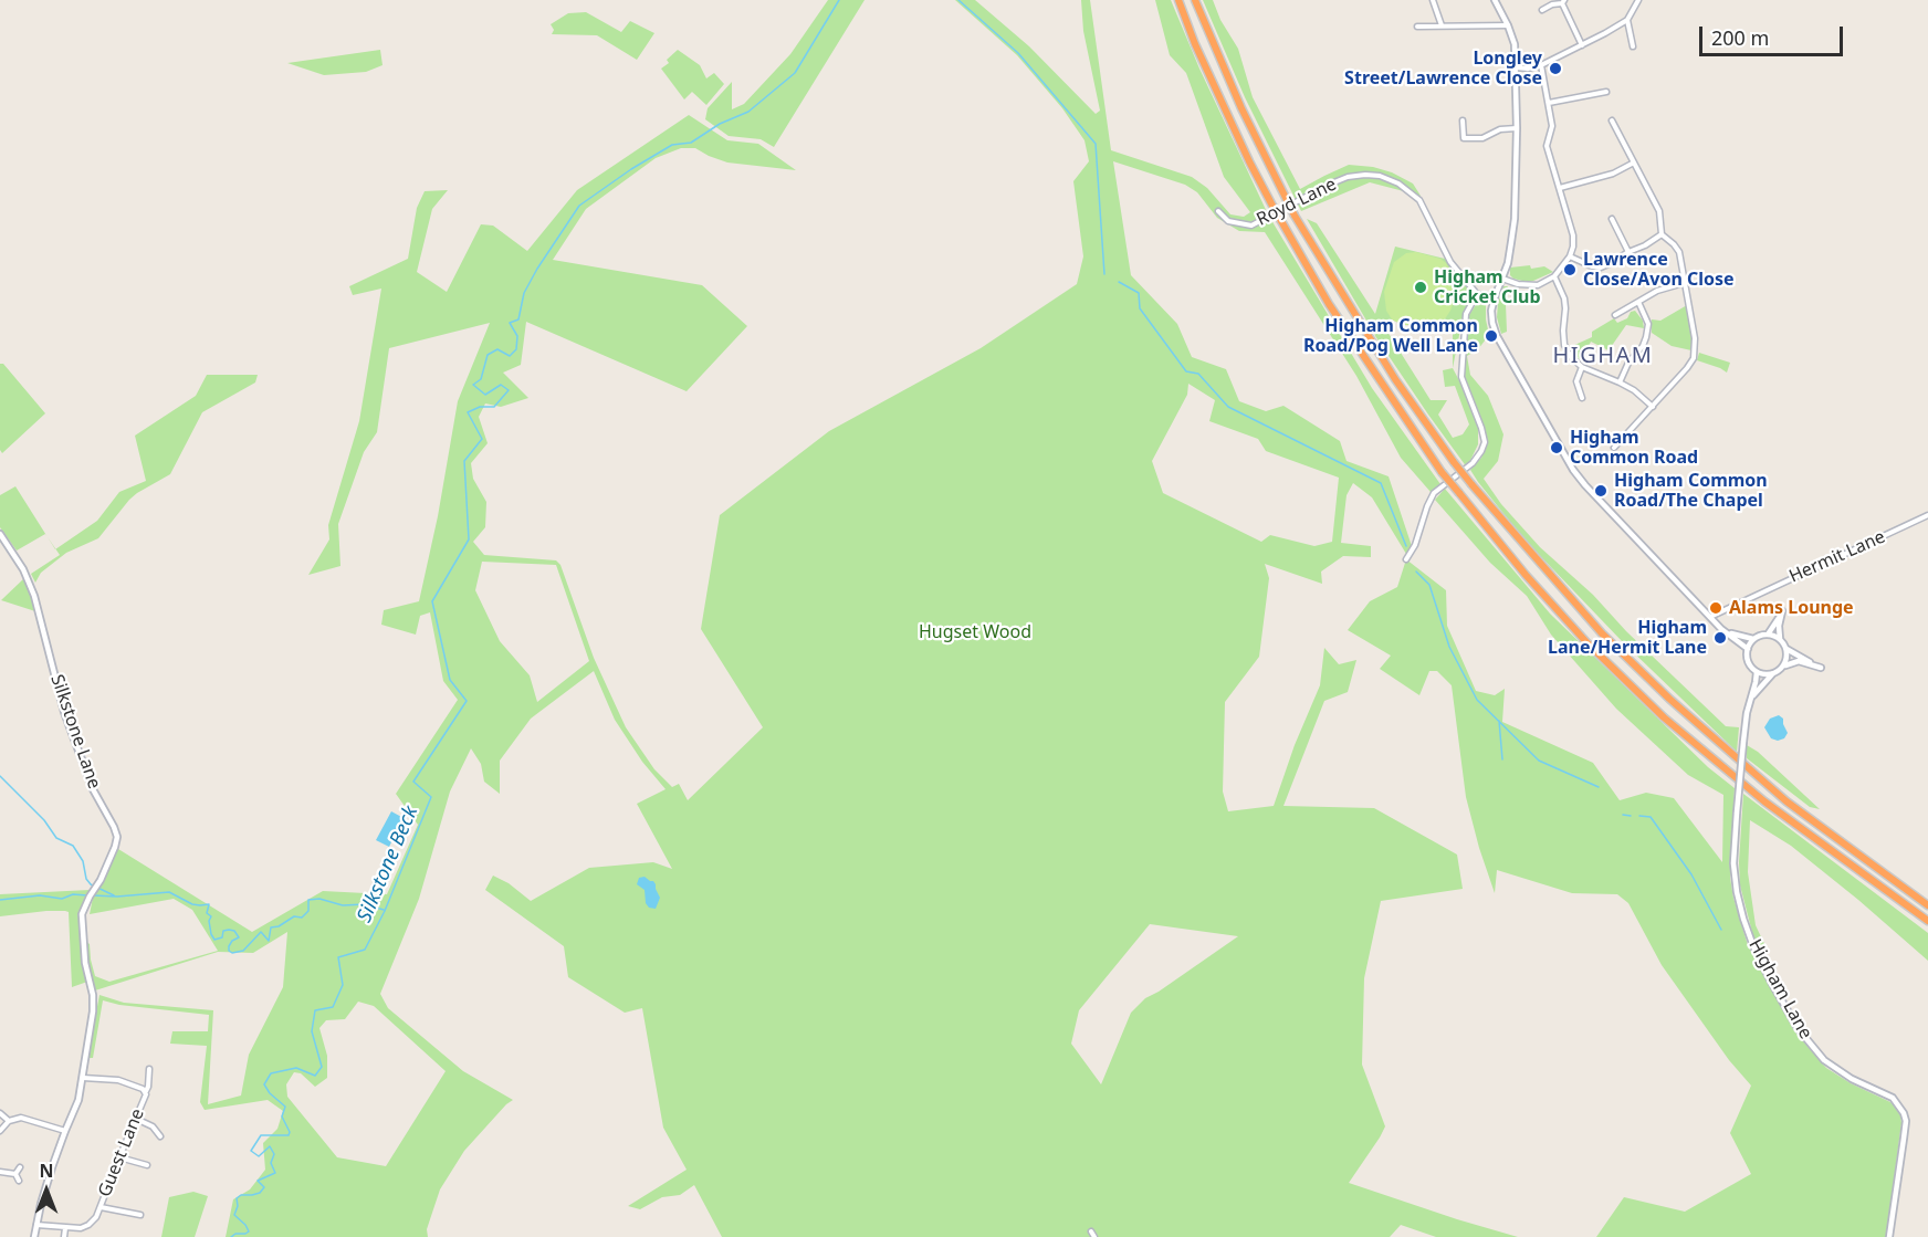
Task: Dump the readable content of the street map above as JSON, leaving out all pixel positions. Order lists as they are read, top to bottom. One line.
{"streets":{"street":["Royd Lane","Hermit Lane","Silkstone Lane","Higham Lane","Guest Lane"]},"crossings":[["Silkstone Lane","Guest Lane"]],"districts":["HIGHAM"],"water":["Silkstone Beck"],"parks":["Hugset Wood"],"places":["Longley Street/Lawrence Close","Lawrence Close/Avon Close","Higham Cricket Club","Higham Common Road/Pog Well Lane","Higham Common Road","Higham Common Road/The Chapel","Alams Lounge","Higham Lane/Hermit Lane"],"scale_bar":"200 m","north":"top"}
